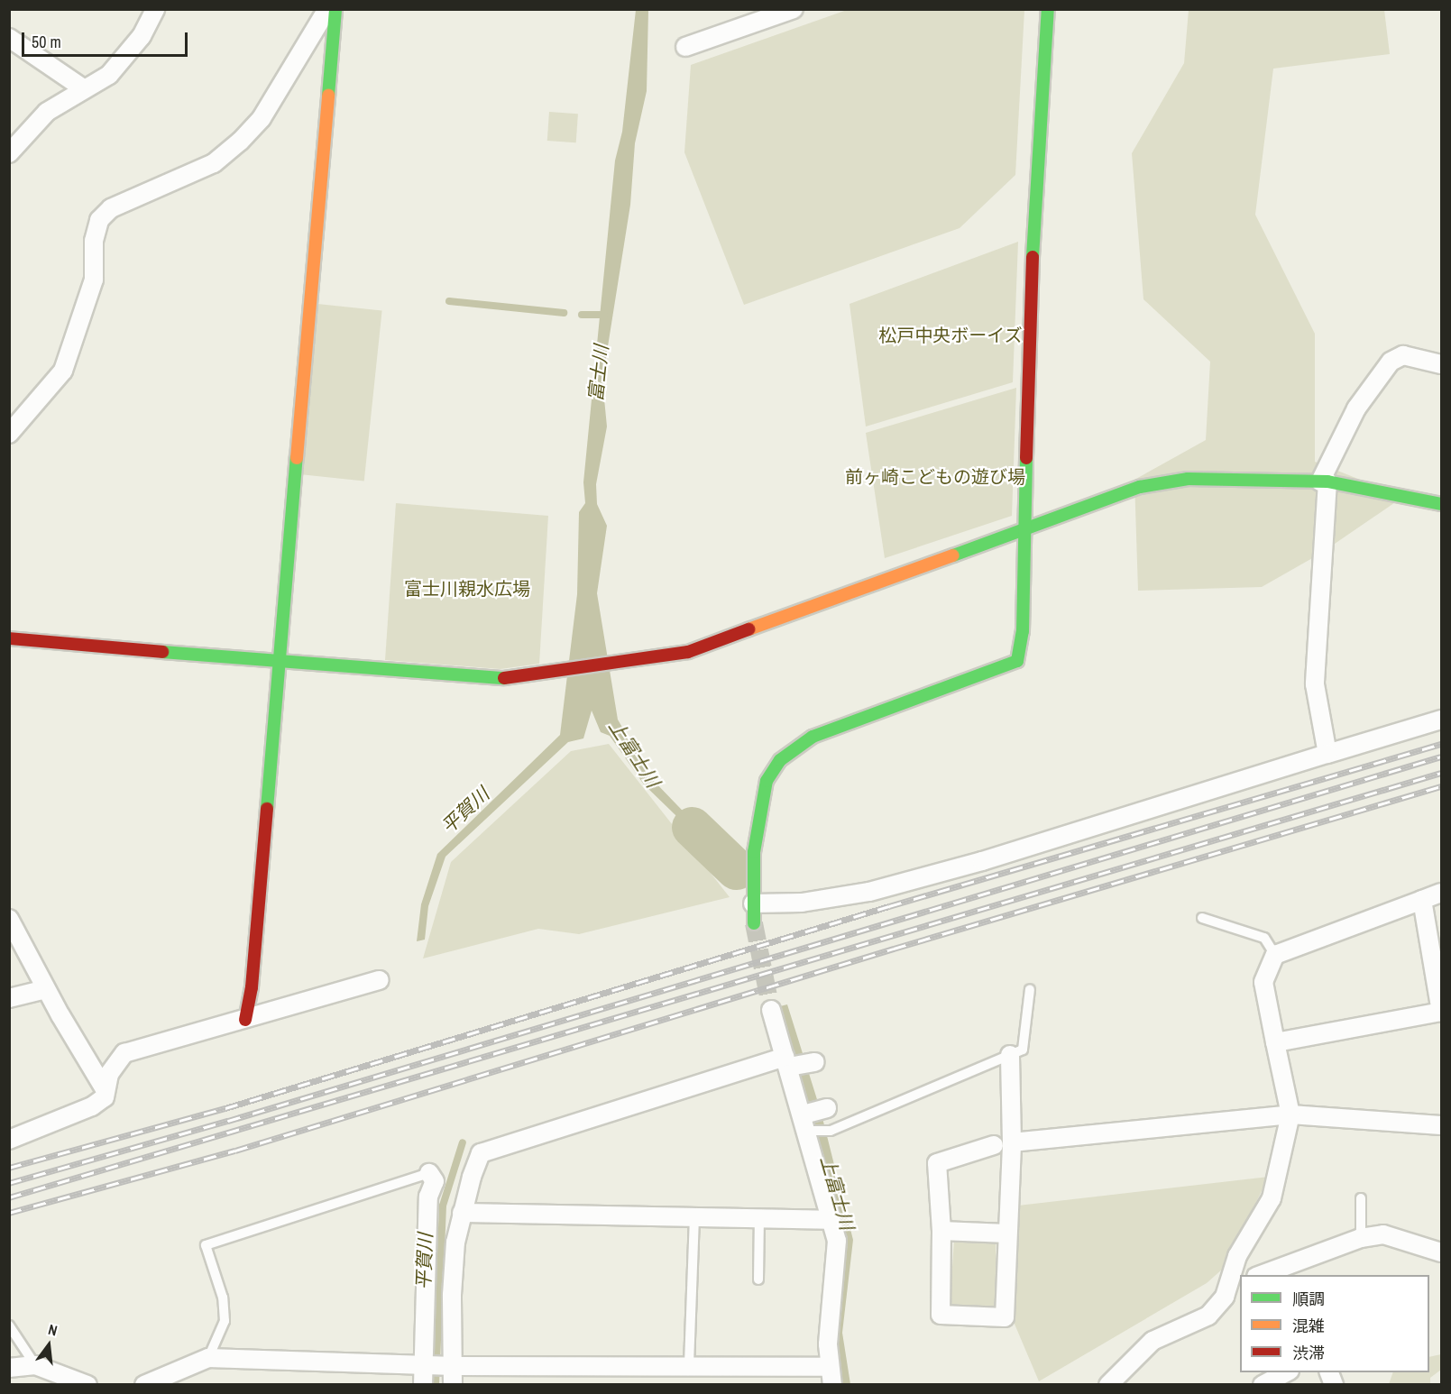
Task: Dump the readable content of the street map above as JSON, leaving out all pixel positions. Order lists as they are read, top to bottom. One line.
{"water":["富士川","上富士川","平賀川"],"parks":["松戸中央ボーイズ","前ヶ崎こどもの遊び場","富士川親水広場"],"legend":["順調","混雑","渋滞"],"scale_bar":"50 m","north":"top"}
